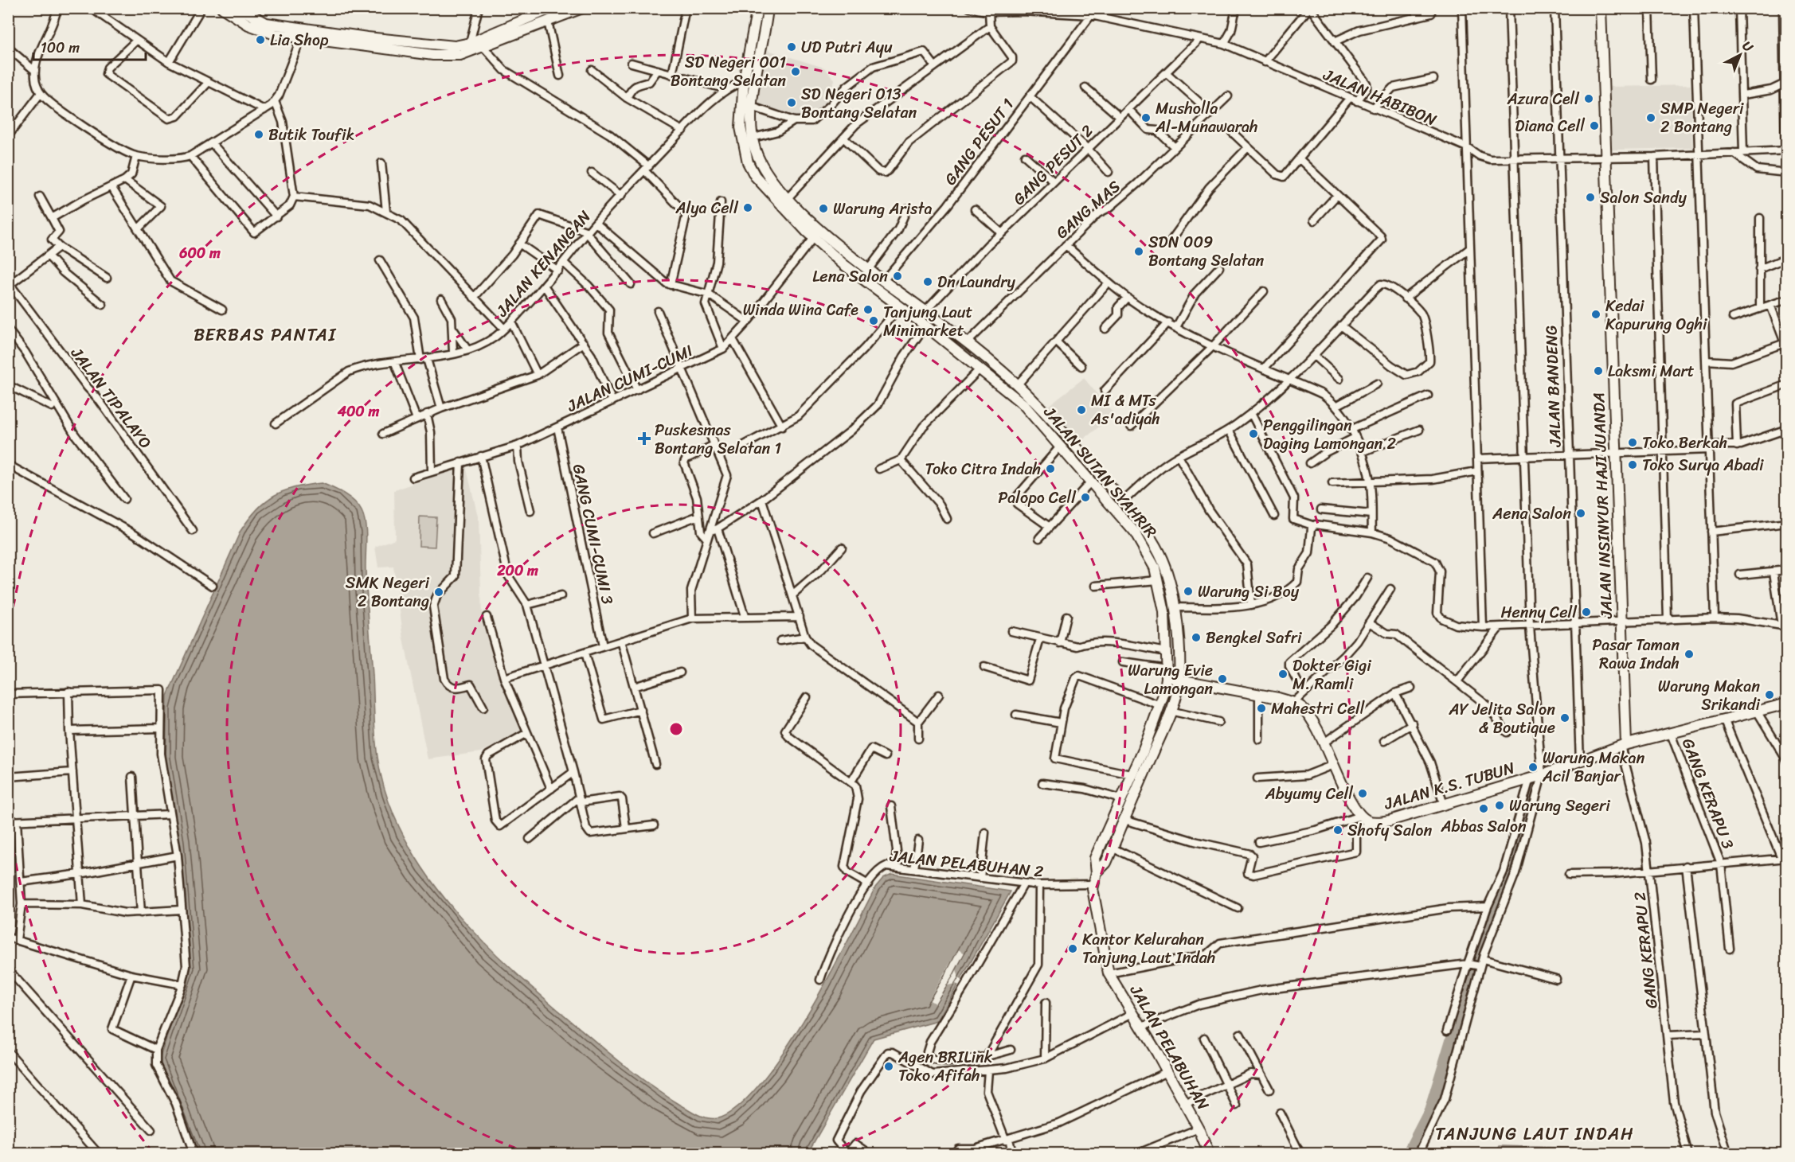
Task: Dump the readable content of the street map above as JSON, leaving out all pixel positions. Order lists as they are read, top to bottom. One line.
{"streets":{"street":["JALAN HABIBON","GANG PESUT 1","GANG PESUT 2","GANG MAS","JALAN KENANGAN","JALAN CUMI-CUMI","JALAN BANDENG","JALAN TIPALAYO","JALAN SUTAN SYAHRIR","JALAN INSINYUR HAJI JUANDA","GANG CUMI-CUMI 3","JALAN K.S. TUBUN","GANG KERAPU 3","JALAN PELABUHAN 2","GANG KERAPU 2","JALAN PELABUHAN"]},"crossings":[["JALAN HABIBON","GANG PESUT 1"],["JALAN HABIBON","GANG PESUT 2"],["JALAN HABIBON","JALAN BANDENG"],["JALAN HABIBON","JALAN INSINYUR HAJI JUANDA"],["GANG PESUT 1","JALAN SUTAN SYAHRIR"],["GANG PESUT 2","JALAN SUTAN SYAHRIR"],["GANG MAS","JALAN SUTAN SYAHRIR"],["JALAN KENANGAN","JALAN SUTAN SYAHRIR"],["JALAN CUMI-CUMI","JALAN SUTAN SYAHRIR"],["JALAN CUMI-CUMI","GANG CUMI-CUMI 3"],["JALAN BANDENG","JALAN K.S. TUBUN"],["JALAN SUTAN SYAHRIR","JALAN PELABUHAN"],["JALAN INSINYUR HAJI JUANDA","JALAN K.S. TUBUN"],["JALAN INSINYUR HAJI JUANDA","GANG KERAPU 2"],["JALAN K.S. TUBUN","GANG KERAPU 3"],["JALAN K.S. TUBUN","GANG KERAPU 2"],["JALAN PELABUHAN 2","JALAN PELABUHAN"]],"districts":["BERBAS PANTAI","TANJUNG LAUT INDAH"],"places":{"other":["Lia Shop","UD Putri Ayu","SD Negeri 001 Bontang Selatan","Azura Cell","SD Negeri 013 Bontang Selatan","Musholla Al-Munawarah","SMP Negeri 2 Bontang","Diana Cell","Butik Toufik","Salon Sandy","Alya Cell","Warung Arista","SDN 009 Bontang Selatan","Lena Salon","Dn Laundry","Winda Wina Cafe","Kedai Kapurung Oghi","Tanjung Laut Minimarket","Laksmi Mart","MI & MTs As'adiyah","Penggilingan Daging Lamongan 2","Toko Berkah","Toko Surya Abadi","Toko Citra Indah","Palopo Cell","Aena Salon","Warung Si Boy","SMK Negeri 2 Bontang","Henny Cell","Bengkel Safri","Pasar Taman Rawa Indah","Dokter Gigi M. Ramli","Warung Evie Lamongan","Warung Makan Srikandi","Mahestri Cell","AY Jelita Salon & Boutique","Warung Makan Acil Banjar","Abyumy Cell","Warung Segeri","Abbas Salon","Shofy Salon","Kantor Kelurahan Tanjung Laut Indah","Agen BRILink Toko Afifah"],"health":["Puskesmas Bontang Selatan 1"]},"scale_bar":"100 m","north":"top right","rings":["600 m","400 m","200 m"]}
